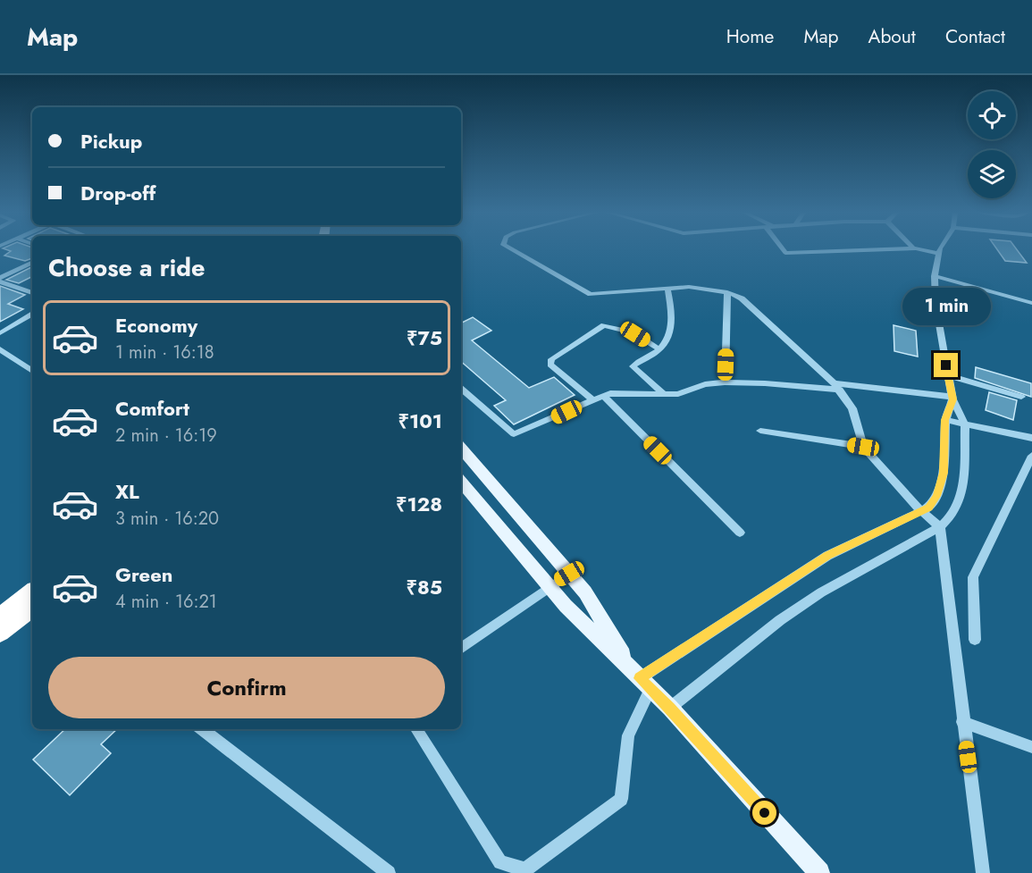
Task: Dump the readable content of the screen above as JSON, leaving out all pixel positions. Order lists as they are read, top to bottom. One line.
{"page":{"header":"Map","nav":["Home","Map","About","Contact"],"banner":["Pickup","Drop-off"],"heading":"Choose a ride","bubble":"1 min","list":[{"name":"Economy","note":"1 min · 16:18","value":"₹75"},{"name":"Comfort","note":"2 min · 16:19","value":"₹101"},{"name":"XL","note":"3 min · 16:20","value":"₹128"},{"name":"Green","note":"4 min · 16:21","value":"₹85"}],"buttons":"Confirm"}}
